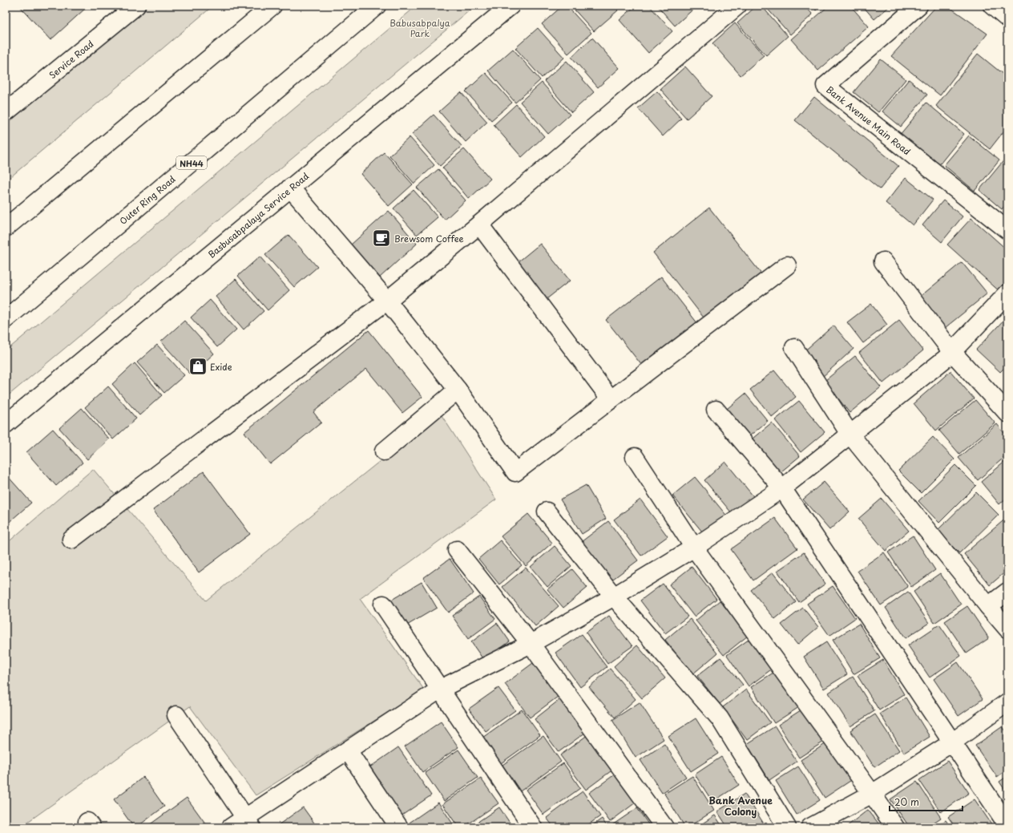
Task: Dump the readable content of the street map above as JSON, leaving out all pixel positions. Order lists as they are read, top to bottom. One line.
{"streets":{"main road":["Service Road","Bank Avenue Main Road","NH44","Outer Ring Road","Basbusabpalaya Service Road"]},"districts":["Bank Avenue Colony"],"parks":["Babusabpalya Park"],"places":{"cafe":["Brewsom Coffee"],"shop":["Exide"]},"scale_bar":"20 m"}
